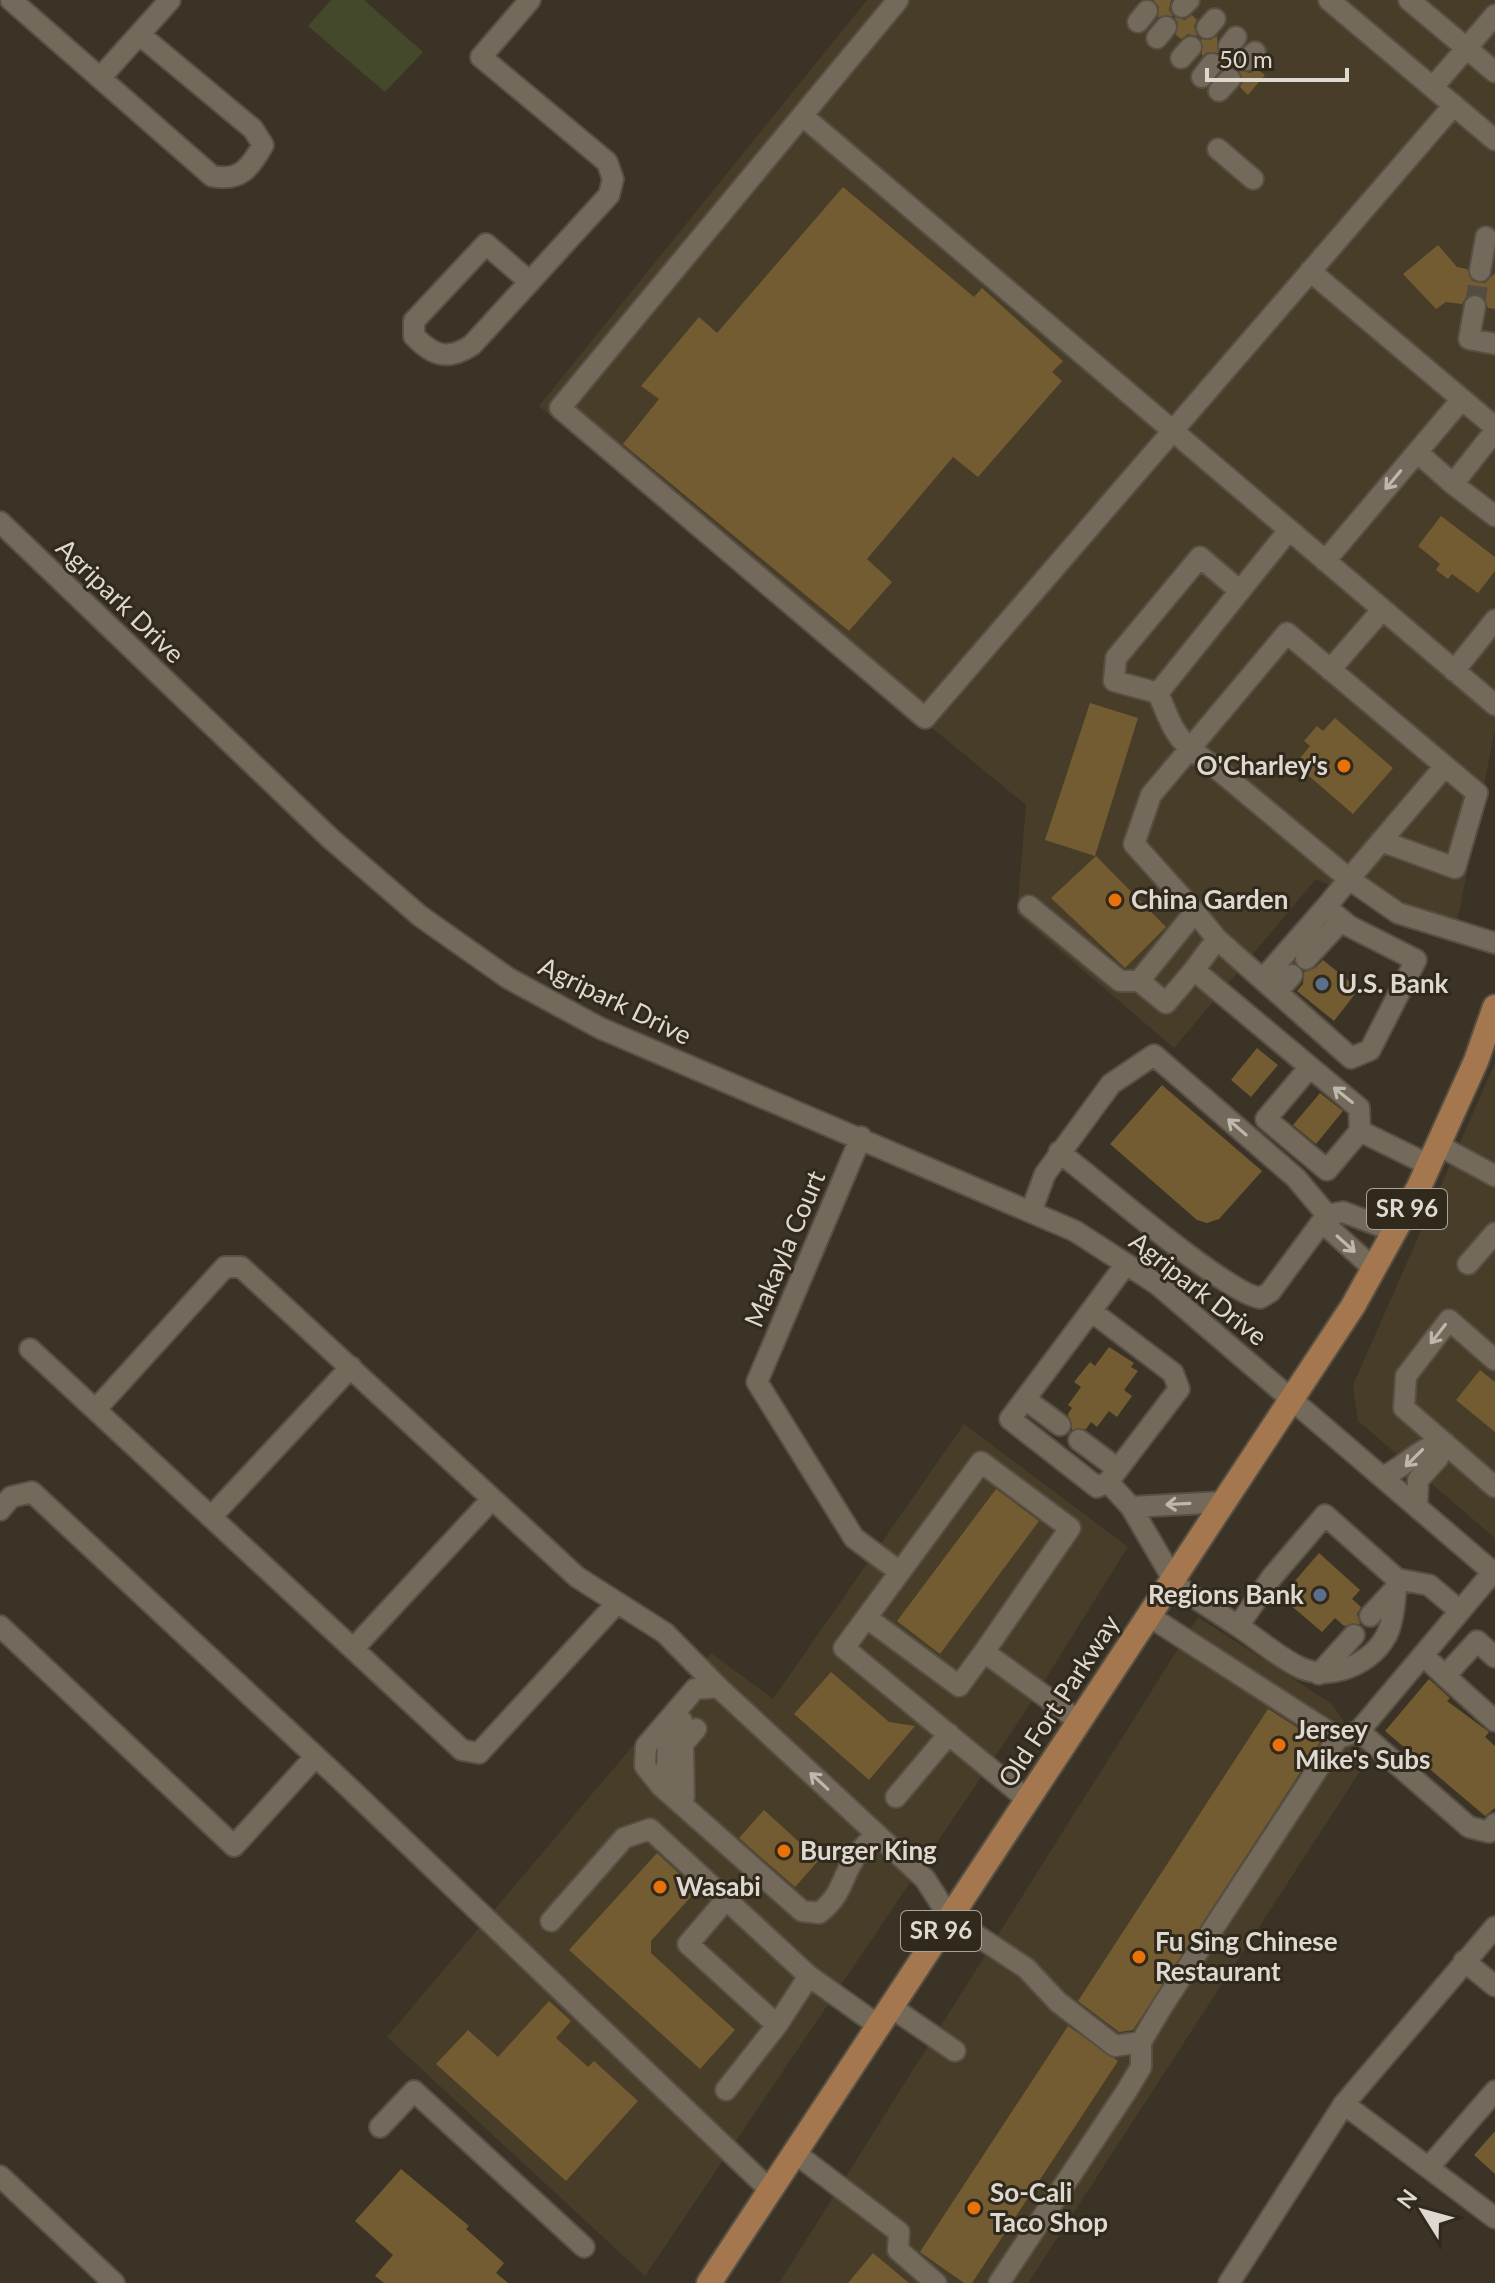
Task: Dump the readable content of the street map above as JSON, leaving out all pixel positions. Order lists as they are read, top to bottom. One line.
{"streets":{"main road":["SR 96","Old Fort Parkway"],"street":["Agripark Drive","Makayla Court"]},"crossings":[["Agripark Drive","Makayla Court"],["Agripark Drive","Old Fort Parkway"]],"places":["O'Charley's","China Garden","U.S. Bank","Regions Bank","Jersey Mike's Subs","Burger King","Wasabi","Fu Sing Chinese Restaurant","So-Cali Taco Shop"],"scale_bar":"50 m","north":"top left"}
